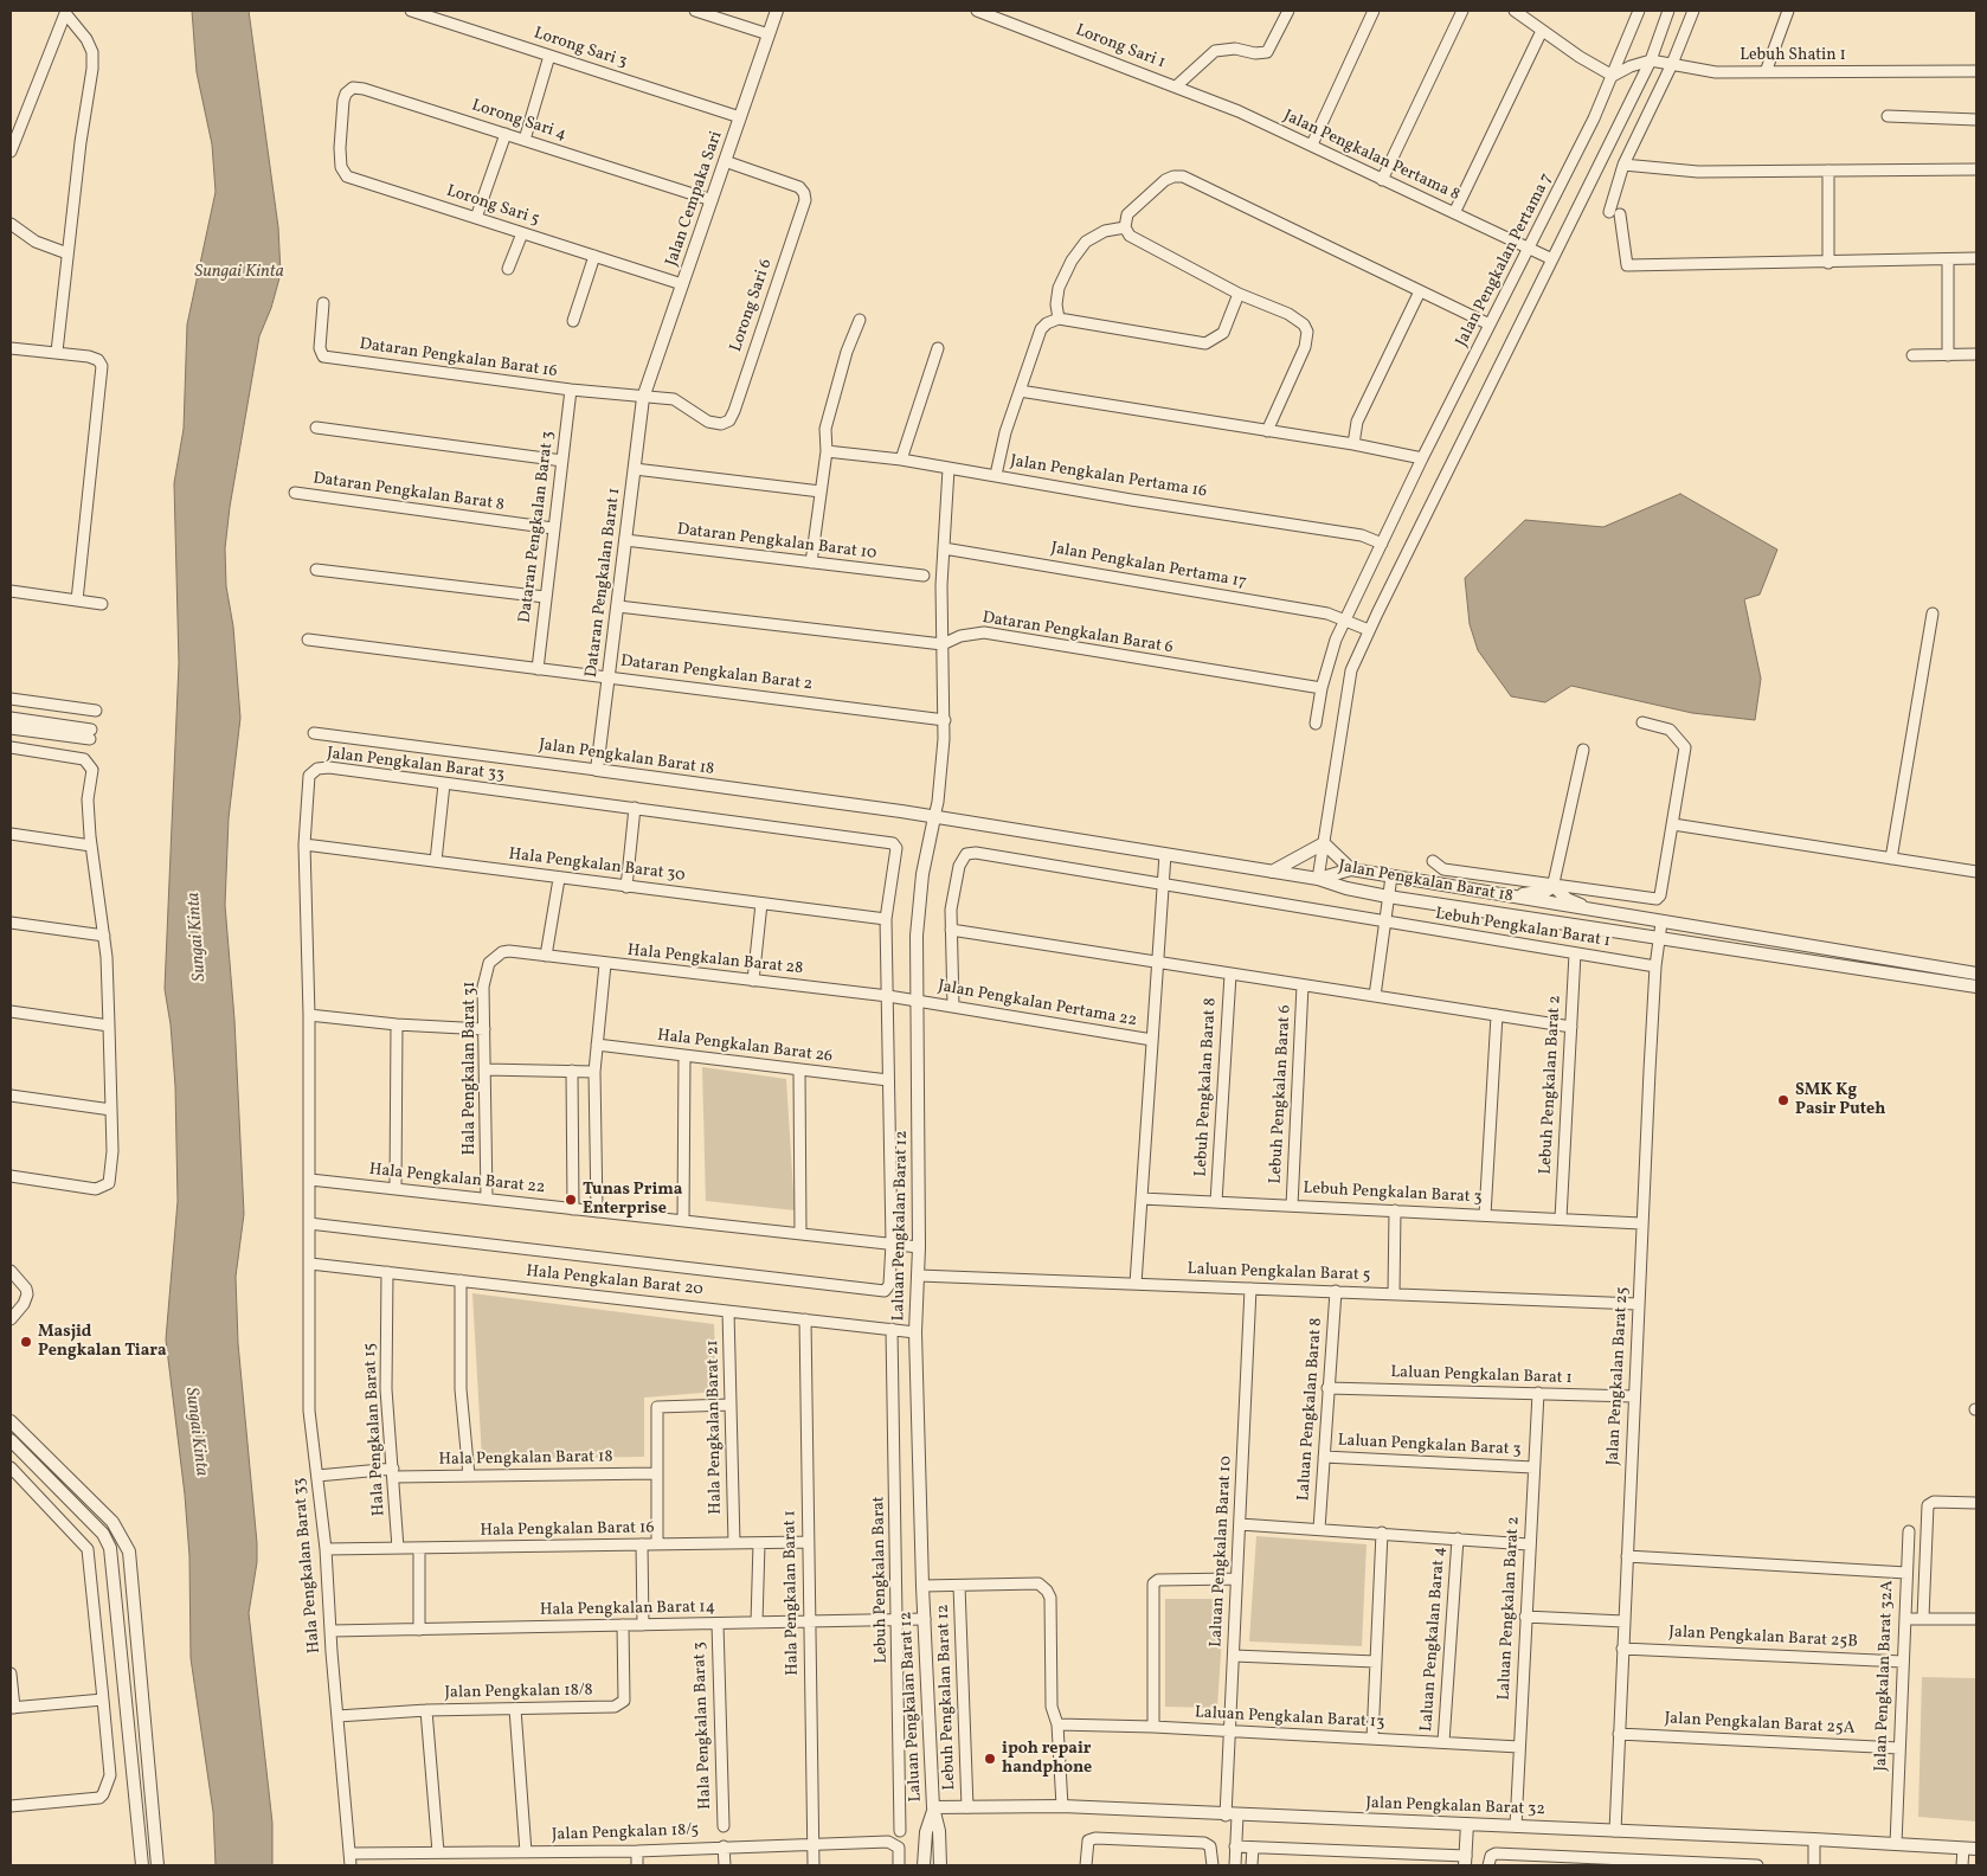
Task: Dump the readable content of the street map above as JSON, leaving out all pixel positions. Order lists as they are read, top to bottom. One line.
{"streets":{"street":["Lorong Sari 1","Lorong Sari 3","Lebuh Shatin 1","Lorong Sari 4","Jalan Pengkalan Pertama 8","Jalan Cempaka Sari","Lorong Sari 5","Jalan Pengkalan Pertama 7","Lorong Sari 6","Dataran Pengkalan Barat 16","Jalan Pengkalan Pertama 16","Dataran Pengkalan Barat 8","Dataran Pengkalan Barat 3","Dataran Pengkalan Barat 10","Jalan Pengkalan Pertama 17","Dataran Pengkalan Barat 1","Dataran Pengkalan Barat 6","Dataran Pengkalan Barat 2","Jalan Pengkalan Barat 18","Jalan Pengkalan Barat 33","Hala Pengkalan Barat 30","Lebuh Pengkalan Barat 1","Hala Pengkalan Barat 28","Jalan Pengkalan Pertama 22","Hala Pengkalan Barat 26","Hala Pengkalan Barat 31","Lebuh Pengkalan Barat 2","Lebuh Pengkalan Barat 8","Lebuh Pengkalan Barat 6","Hala Pengkalan Barat 22","Lebuh Pengkalan Barat 3","Laluan Pengkalan Barat 12","Laluan Pengkalan Barat 5","Hala Pengkalan Barat 20","Laluan Pengkalan Barat 1","Jalan Pengkalan Barat 25","Laluan Pengkalan Barat 8","Hala Pengkalan Barat 21","Hala Pengkalan Barat 15","Laluan Pengkalan Barat 3","Hala Pengkalan Barat 18","Hala Pengkalan Barat 16","Laluan Pengkalan Barat 10","Hala Pengkalan Barat 33","Lebuh Pengkalan Barat","Hala Pengkalan Barat 1","Laluan Pengkalan Barat 2","Hala Pengkalan Barat 14","Jalan Pengkalan Barat 25B","Laluan Pengkalan Barat 4","Jalan Pengkalan Barat 32A","Jalan Pengkalan 18/8","Lebuh Pengkalan Barat 12","Laluan Pengkalan Barat 13","Jalan Pengkalan Barat 25A","Hala Pengkalan Barat 3","Jalan Pengkalan Barat 32","Jalan Pengkalan 18/5"]},"crossings":[["Lorong Sari 1","Jalan Pengkalan Pertama 8"],["Lorong Sari 3","Jalan Cempaka Sari"],["Lebuh Shatin 1","Jalan Pengkalan Pertama 7"],["Lorong Sari 4","Jalan Cempaka Sari"],["Lorong Sari 4","Lorong Sari 5"],["Jalan Pengkalan Pertama 8","Jalan Pengkalan Pertama 7"],["Jalan Cempaka Sari","Lorong Sari 5"],["Jalan Cempaka Sari","Lorong Sari 6"],["Jalan Cempaka Sari","Dataran Pengkalan Barat 16"],["Jalan Cempaka Sari","Dataran Pengkalan Barat 1"],["Jalan Pengkalan Pertama 7","Jalan Pengkalan Pertama 16"],["Jalan Pengkalan Pertama 7","Jalan Pengkalan Pertama 17"],["Jalan Pengkalan Pertama 7","Dataran Pengkalan Barat 6"],["Lorong Sari 6","Dataran Pengkalan Barat 16"],["Lorong Sari 6","Dataran Pengkalan Barat 1"],["Dataran Pengkalan Barat 16","Dataran Pengkalan Barat 3"],["Dataran Pengkalan Barat 16","Dataran Pengkalan Barat 1"],["Jalan Pengkalan Pertama 16","Laluan Pengkalan Barat 12"],["Dataran Pengkalan Barat 8","Dataran Pengkalan Barat 3"],["Dataran Pengkalan Barat 3","Dataran Pengkalan Barat 2"],["Dataran Pengkalan Barat 10","Dataran Pengkalan Barat 1"],["Jalan Pengkalan Pertama 17","Laluan Pengkalan Barat 12"],["Dataran Pengkalan Barat 1","Dataran Pengkalan Barat 6"],["Dataran Pengkalan Barat 1","Dataran Pengkalan Barat 2"],["Dataran Pengkalan Barat 1","Jalan Pengkalan Barat 18"],["Dataran Pengkalan Barat 6","Laluan Pengkalan Barat 12"],["Dataran Pengkalan Barat 2","Laluan Pengkalan Barat 12"],["Jalan Pengkalan Barat 18","Laluan Pengkalan Barat 12"],["Jalan Pengkalan Barat 18","Jalan Pengkalan Barat 25"],["Jalan Pengkalan Barat 33","Hala Pengkalan Barat 30"],["Jalan Pengkalan Barat 33","Hala Pengkalan Barat 22"],["Jalan Pengkalan Barat 33","Hala Pengkalan Barat 20"],["Jalan Pengkalan Barat 33","Hala Pengkalan Barat 33"],["Lebuh Pengkalan Barat 1","Lebuh Pengkalan Barat 2"],["Lebuh Pengkalan Barat 1","Jalan Pengkalan Barat 25"],["Hala Pengkalan Barat 28","Jalan Pengkalan Pertama 22"],["Hala Pengkalan Barat 28","Hala Pengkalan Barat 31"],["Hala Pengkalan Barat 28","Laluan Pengkalan Barat 12"],["Jalan Pengkalan Pertama 22","Laluan Pengkalan Barat 12"],["Hala Pengkalan Barat 31","Hala Pengkalan Barat 22"],["Lebuh Pengkalan Barat 2","Lebuh Pengkalan Barat 3"],["Lebuh Pengkalan Barat 8","Lebuh Pengkalan Barat 3"],["Lebuh Pengkalan Barat 6","Lebuh Pengkalan Barat 3"],["Hala Pengkalan Barat 22","Laluan Pengkalan Barat 12"],["Lebuh Pengkalan Barat 3","Jalan Pengkalan Barat 25"],["Laluan Pengkalan Barat 12","Laluan Pengkalan Barat 5"],["Laluan Pengkalan Barat 12","Hala Pengkalan Barat 20"],["Laluan Pengkalan Barat 12","Hala Pengkalan Barat 14"],["Laluan Pengkalan Barat 12","Jalan Pengkalan Barat 32"],["Laluan Pengkalan Barat 5","Jalan Pengkalan Barat 25"],["Laluan Pengkalan Barat 5","Laluan Pengkalan Barat 8"],["Laluan Pengkalan Barat 5","Laluan Pengkalan Barat 10"],["Hala Pengkalan Barat 20","Hala Pengkalan Barat 21"],["Hala Pengkalan Barat 20","Hala Pengkalan Barat 15"],["Hala Pengkalan Barat 20","Hala Pengkalan Barat 33"],["Hala Pengkalan Barat 20","Lebuh Pengkalan Barat"],["Hala Pengkalan Barat 20","Hala Pengkalan Barat 1"],["Laluan Pengkalan Barat 1","Jalan Pengkalan Barat 25"],["Laluan Pengkalan Barat 1","Laluan Pengkalan Barat 8"],["Laluan Pengkalan Barat 1","Laluan Pengkalan Barat 2"],["Jalan Pengkalan Barat 25","Jalan Pengkalan Barat 25B"],["Jalan Pengkalan Barat 25","Jalan Pengkalan Barat 32A"],["Jalan Pengkalan Barat 25","Jalan Pengkalan Barat 25A"],["Jalan Pengkalan Barat 25","Jalan Pengkalan Barat 32"],["Laluan Pengkalan Barat 8","Laluan Pengkalan Barat 3"],["Hala Pengkalan Barat 21","Hala Pengkalan Barat 16"],["Hala Pengkalan Barat 15","Hala Pengkalan Barat 18"],["Hala Pengkalan Barat 15","Hala Pengkalan Barat 16"],["Laluan Pengkalan Barat 3","Laluan Pengkalan Barat 2"],["Hala Pengkalan Barat 18","Hala Pengkalan Barat 33"],["Hala Pengkalan Barat 16","Hala Pengkalan Barat 33"],["Hala Pengkalan Barat 16","Hala Pengkalan Barat 1"],["Laluan Pengkalan Barat 10","Laluan Pengkalan Barat 13"],["Laluan Pengkalan Barat 10","Jalan Pengkalan Barat 32"],["Hala Pengkalan Barat 33","Hala Pengkalan Barat 14"],["Hala Pengkalan Barat 33","Jalan Pengkalan 18/8"],["Hala Pengkalan Barat 33","Jalan Pengkalan 18/5"],["Lebuh Pengkalan Barat","Hala Pengkalan Barat 14"],["Hala Pengkalan Barat 1","Hala Pengkalan Barat 14"],["Hala Pengkalan Barat 1","Jalan Pengkalan 18/5"],["Laluan Pengkalan Barat 2","Laluan Pengkalan Barat 13"],["Laluan Pengkalan Barat 2","Jalan Pengkalan Barat 32"],["Hala Pengkalan Barat 14","Jalan Pengkalan 18/8"],["Hala Pengkalan Barat 14","Hala Pengkalan Barat 3"],["Jalan Pengkalan Barat 25B","Jalan Pengkalan Barat 32A"],["Laluan Pengkalan Barat 4","Laluan Pengkalan Barat 13"],["Jalan Pengkalan Barat 32A","Jalan Pengkalan Barat 25A"],["Jalan Pengkalan Barat 32A","Jalan Pengkalan Barat 32"],["Lebuh Pengkalan Barat 12","Jalan Pengkalan Barat 32"]],"water":["Sungai Kinta"],"places":["SMK Kg Pasir Puteh","Tunas Prima Enterprise","Masjid Pengkalan Tiara","ipoh repair handphone"]}
